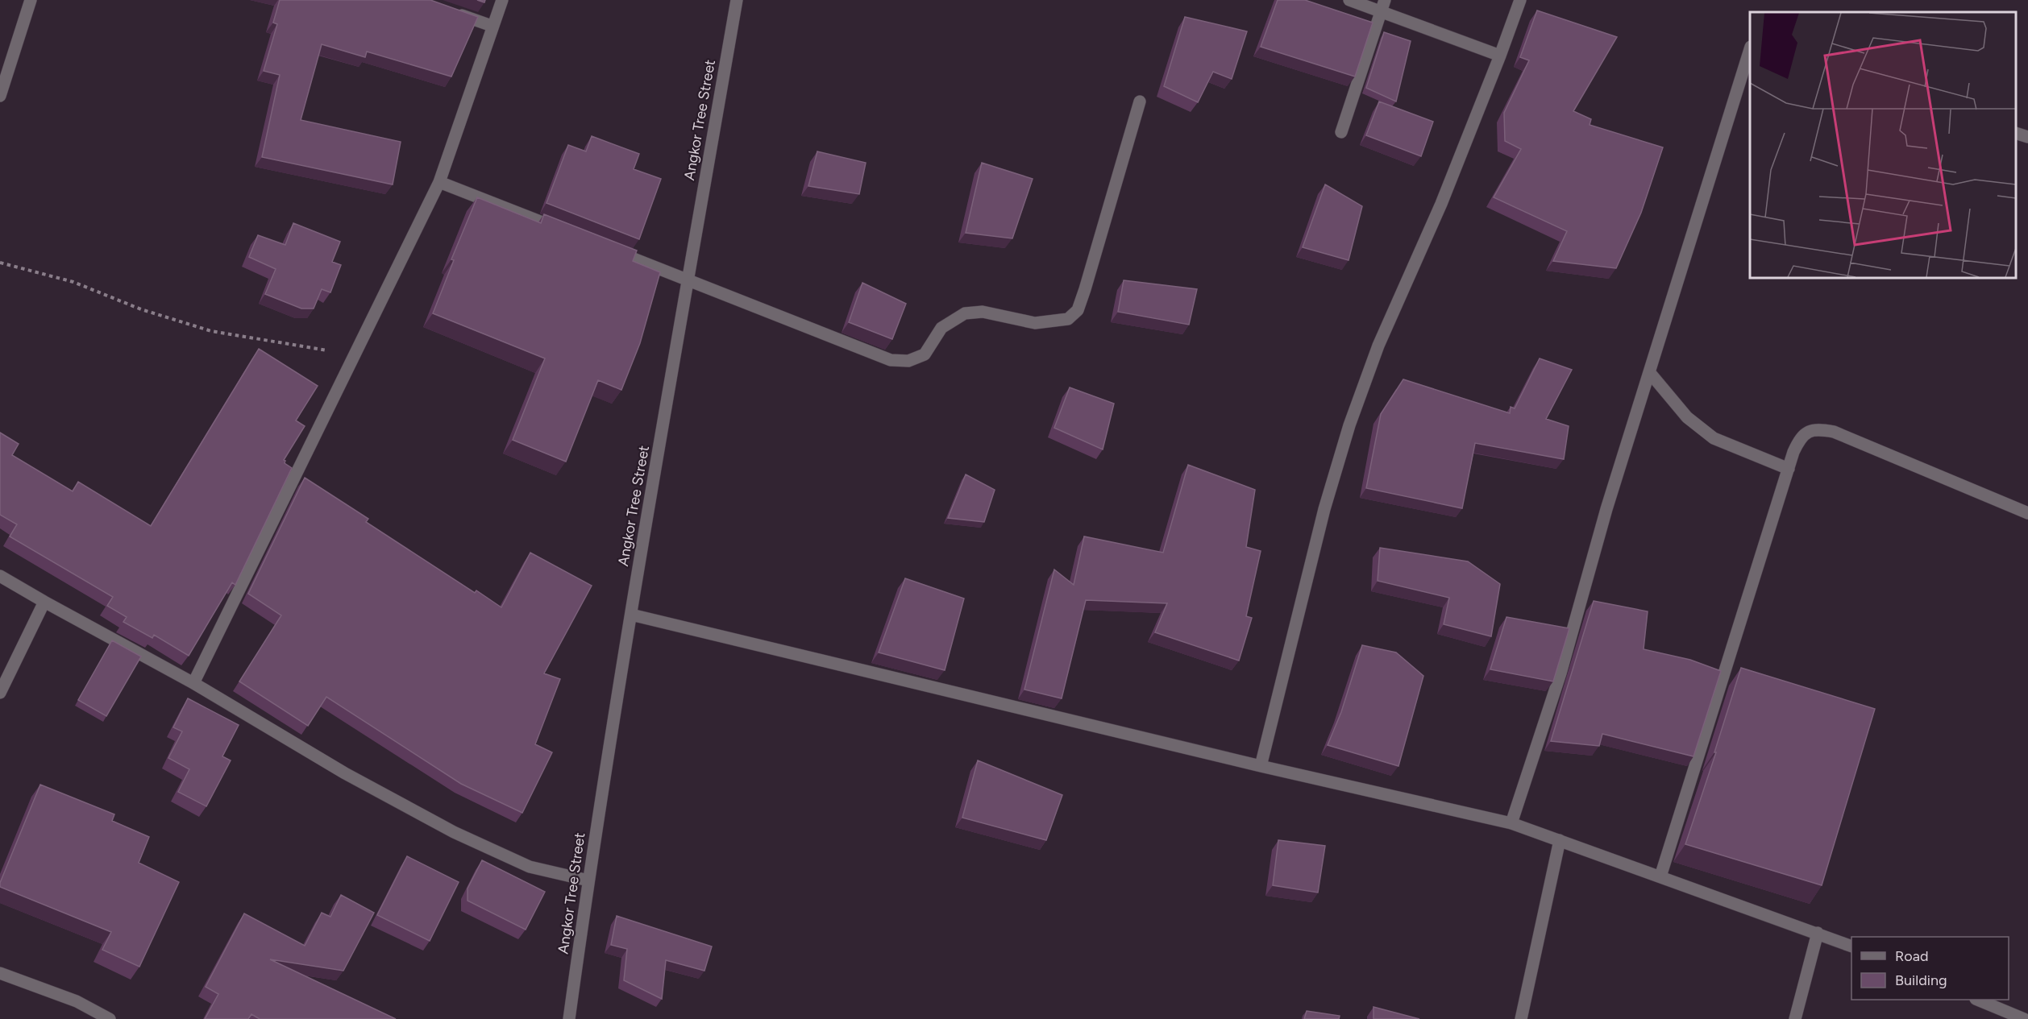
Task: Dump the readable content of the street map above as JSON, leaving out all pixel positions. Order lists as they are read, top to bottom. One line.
{"streets":{"street":["Angkor Tree Street"]},"legend":["Road","Building"]}
